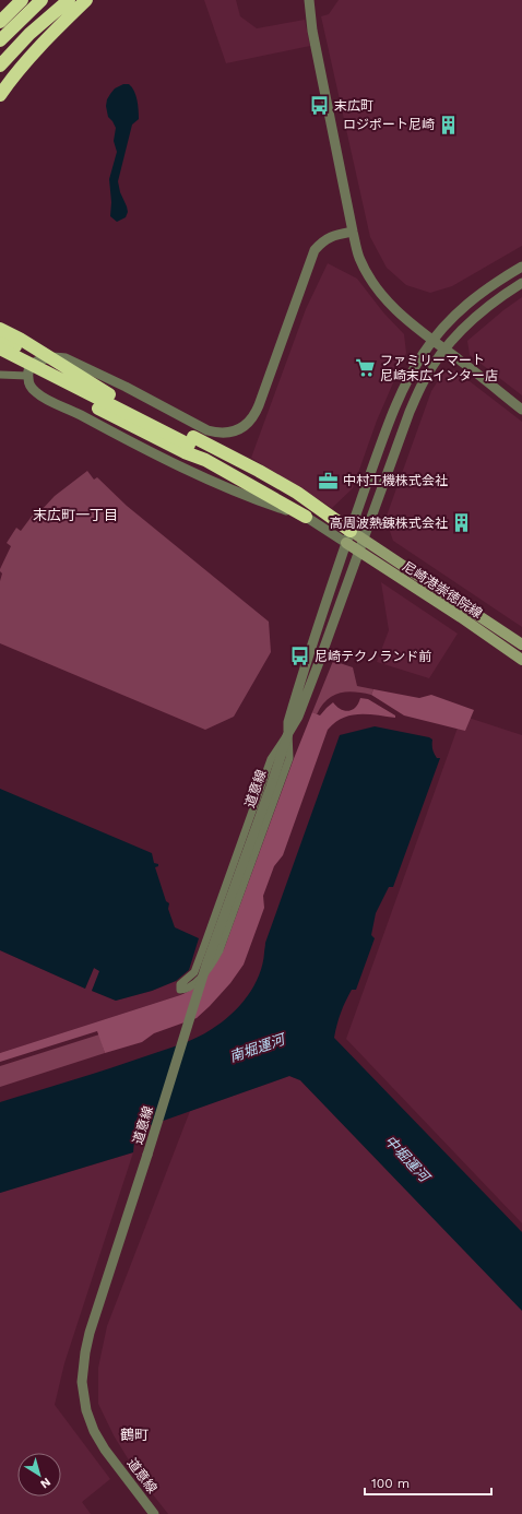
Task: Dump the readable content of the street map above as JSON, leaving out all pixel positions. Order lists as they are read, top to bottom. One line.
{"streets":{"main road":["尼崎港崇徳院線"],"street":["道意線"]},"crossings":[["尼崎港崇徳院線","道意線"]],"districts":["末広町一丁目","鶴町"],"water":["南堀運河","中堀運河"],"places":{"bus stop":["末広町","尼崎テクノランド前"],"building":["ロジポート尼崎","高周波熱錬株式会社"],"supermarket":["ファミリーマート 尼崎末広インター店"],"office":["中村工機株式会社"]},"scale_bar":"100 m","north":"bottom right"}
